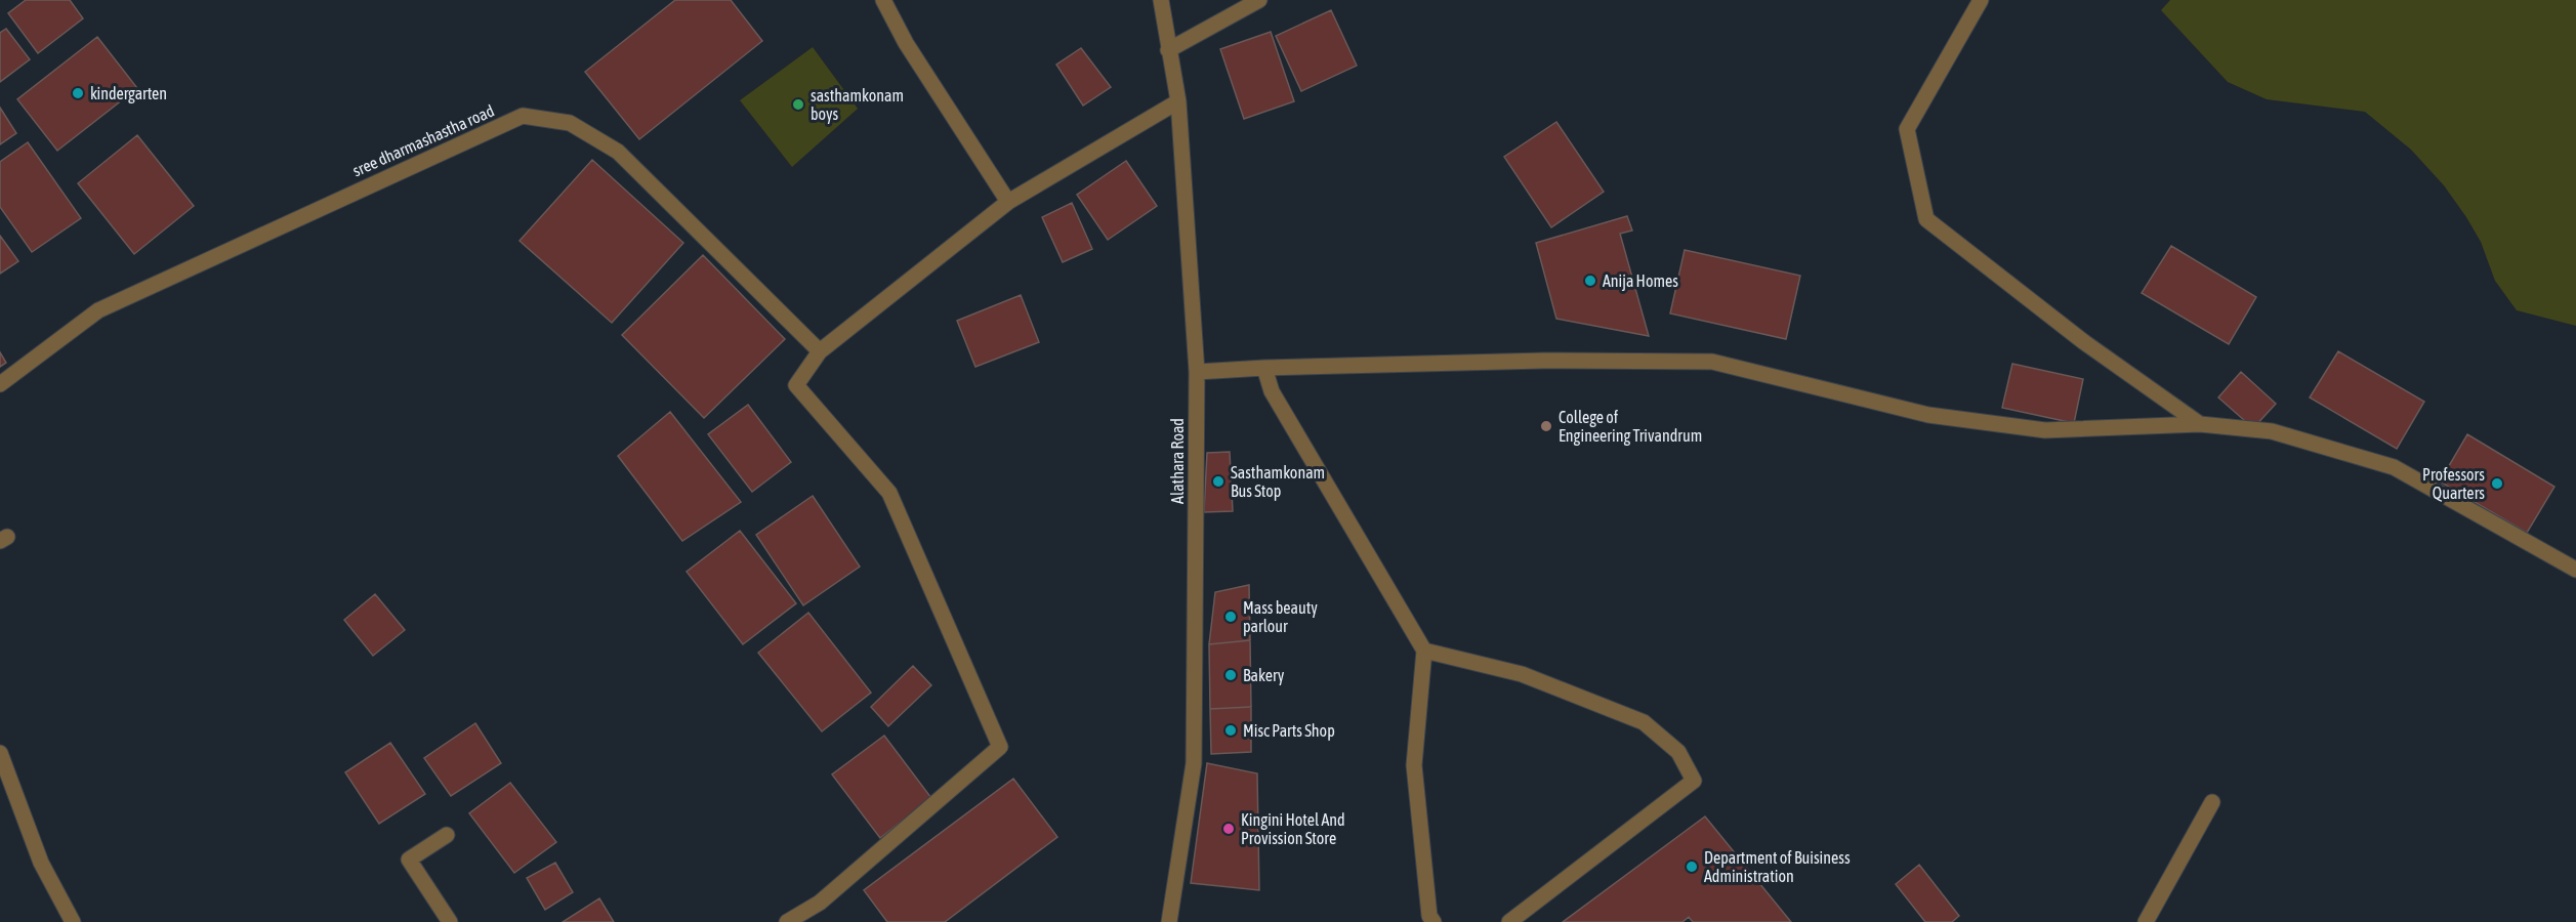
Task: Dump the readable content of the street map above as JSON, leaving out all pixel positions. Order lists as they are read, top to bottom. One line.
{"streets":{"street":["sree dharmashastha road","Alathara Road"]},"places":["kindergarten","sasthamkonam boys","Anija Homes","College of Engineering Trivandrum","Sasthamkonam Bus Stop","Professors Quarters","Mass beauty parlour","Bakery","Misc Parts Shop","Kingini Hotel And Provission Store","Department of Buisiness Administration"]}
